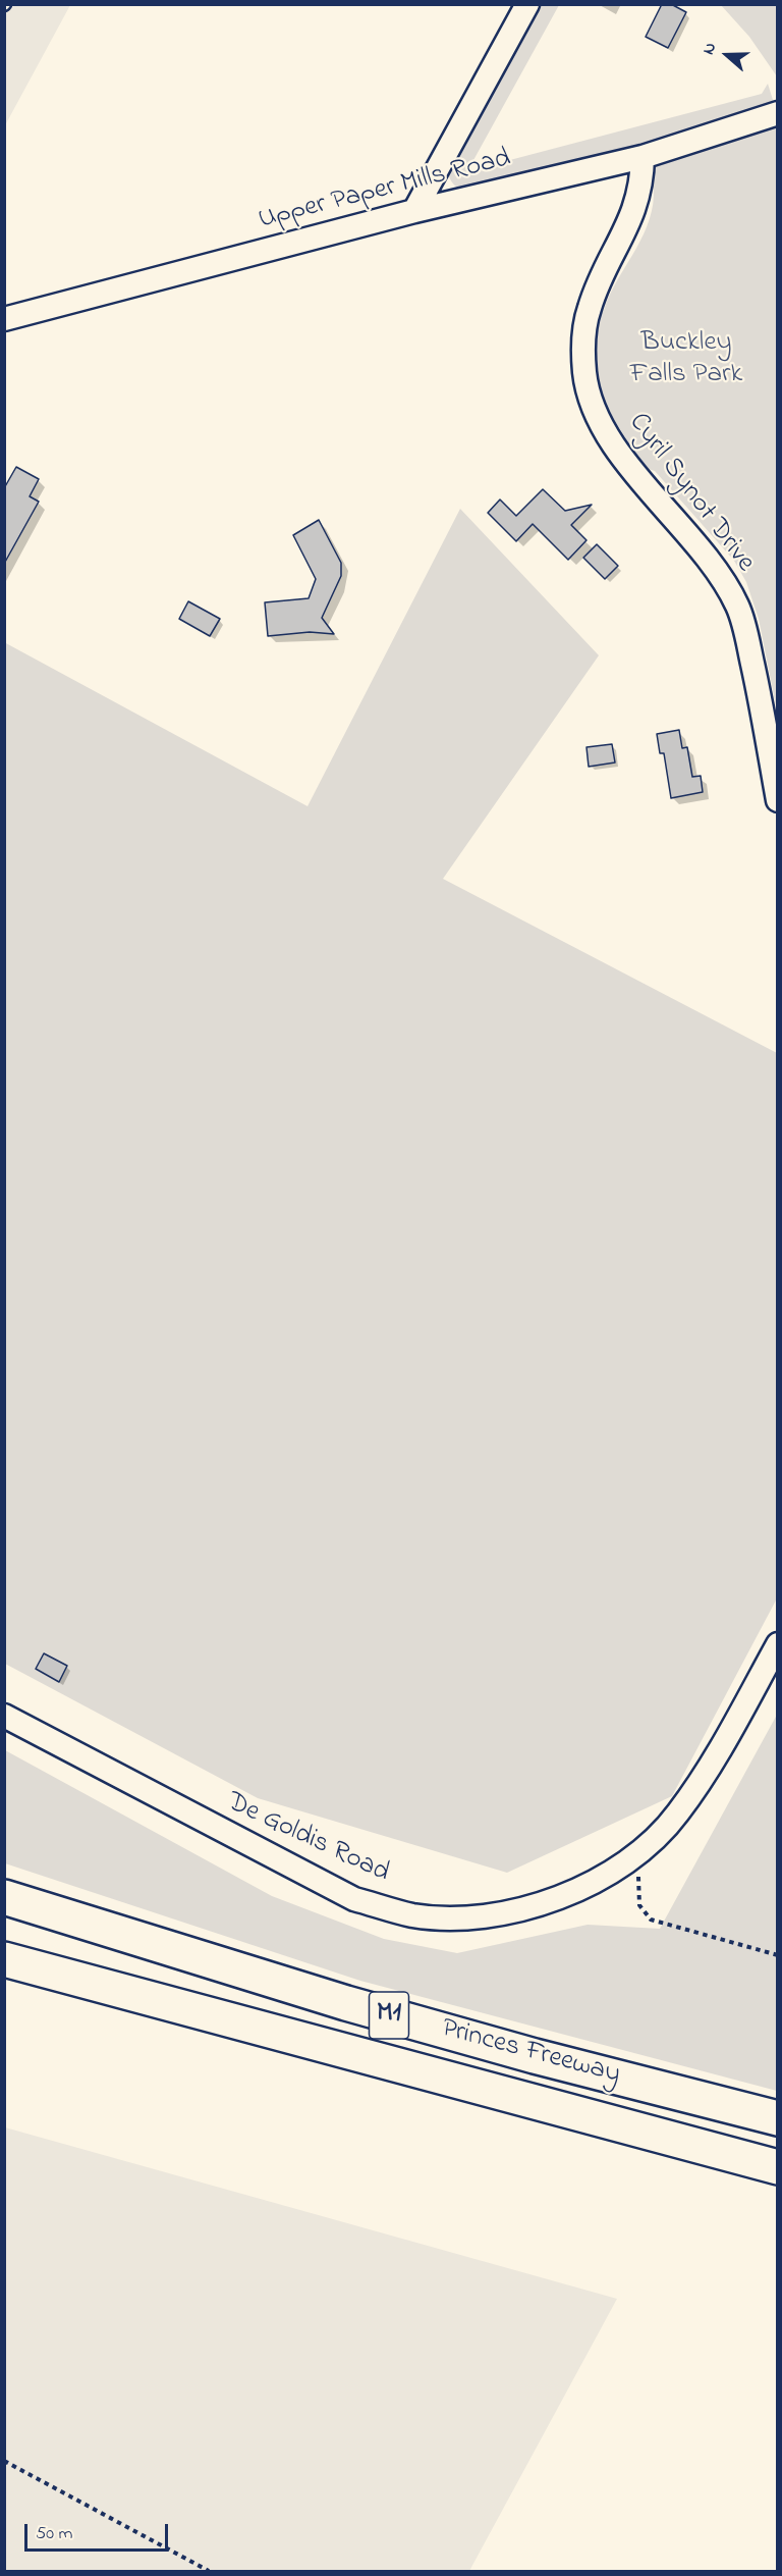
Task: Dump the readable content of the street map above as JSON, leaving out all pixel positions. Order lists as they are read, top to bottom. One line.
{"streets":{"highway":["M1","Princes Freeway"],"street":["Upper Paper Mills Road","Cyril Synot Drive","De Goldis Road"]},"crossings":[["Upper Paper Mills Road","Cyril Synot Drive"]],"parks":["Buckley Falls Park"],"scale_bar":"50 m","north":"left"}
